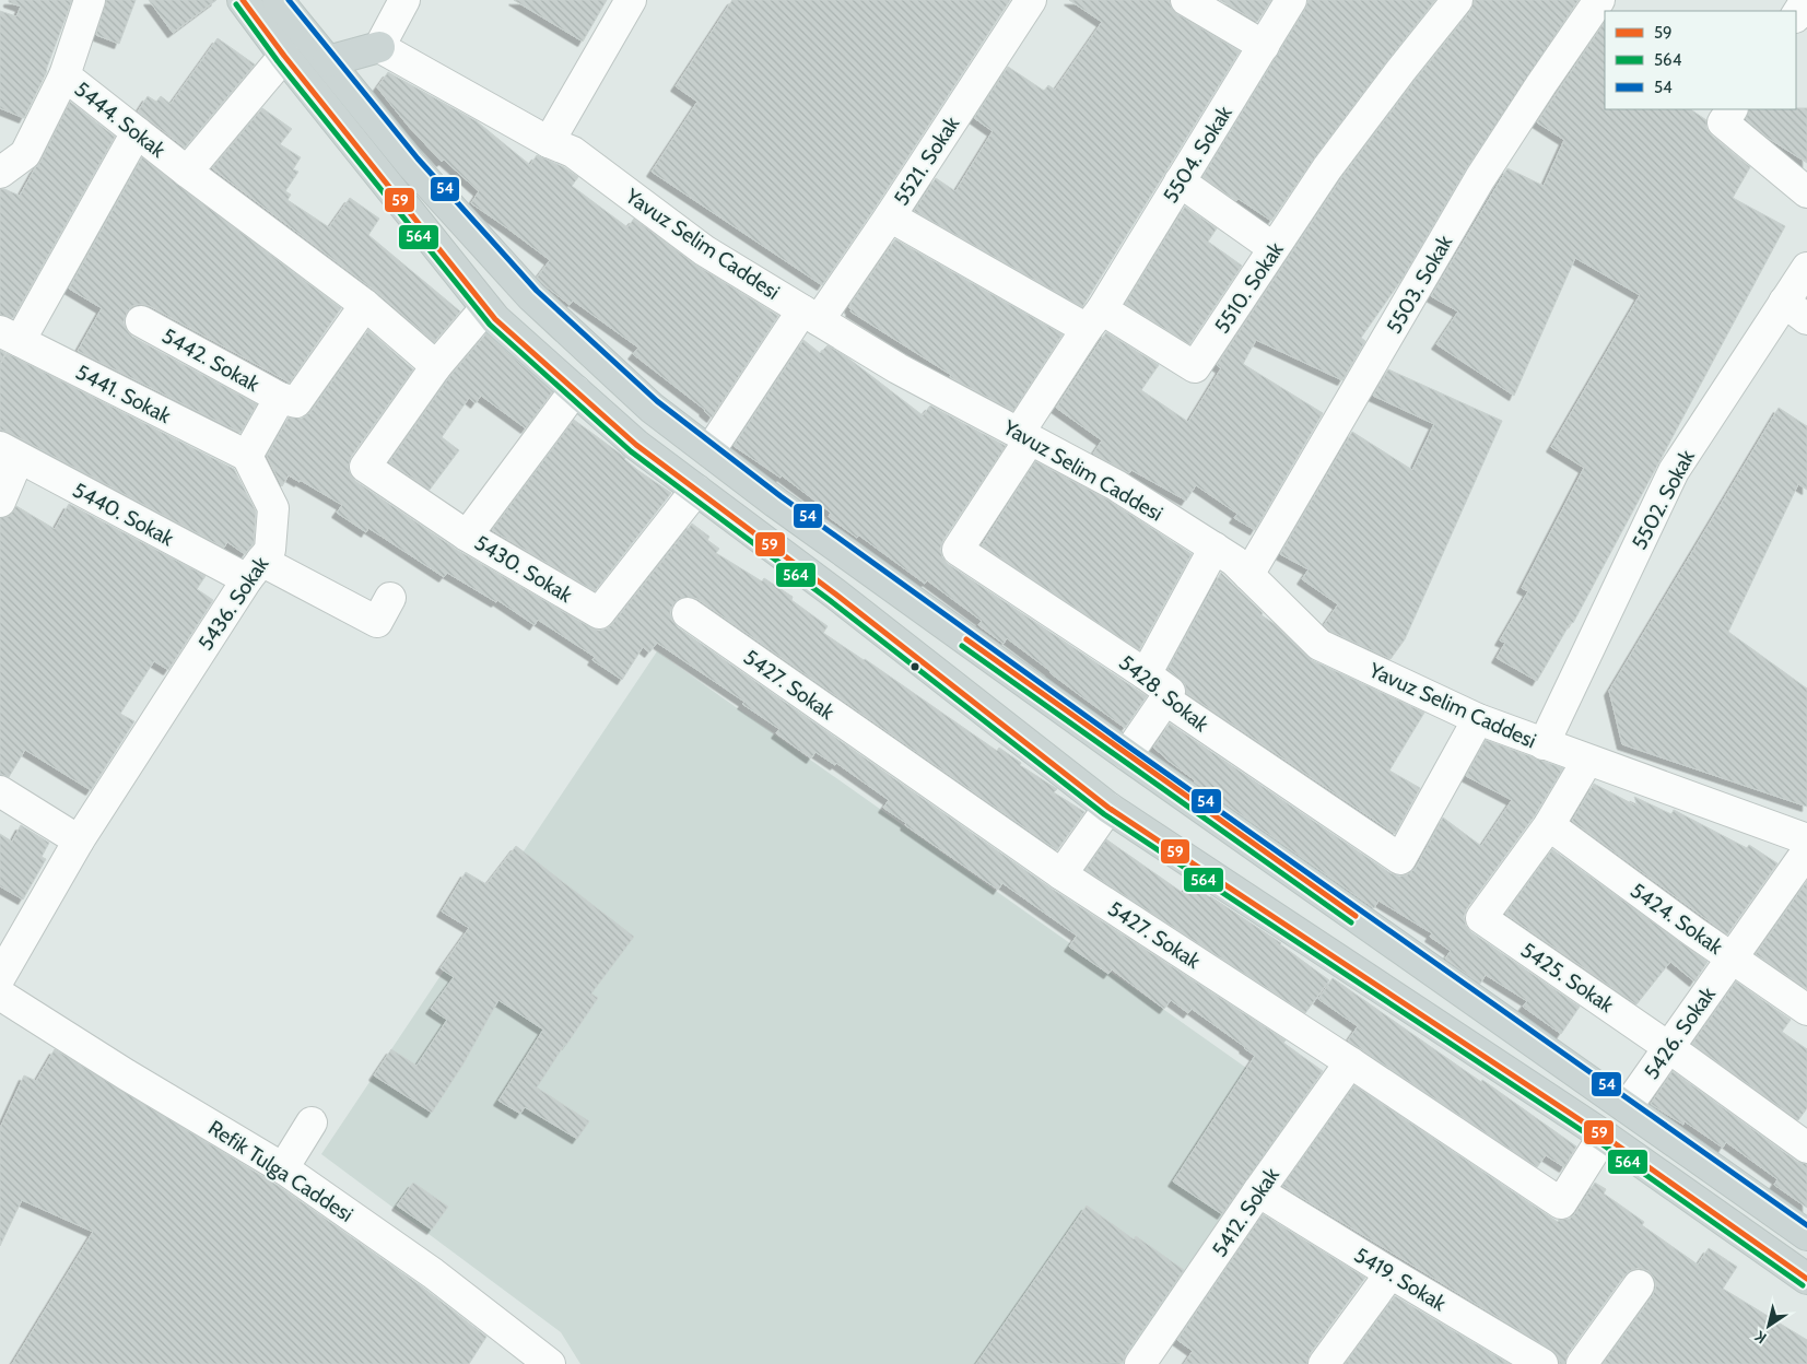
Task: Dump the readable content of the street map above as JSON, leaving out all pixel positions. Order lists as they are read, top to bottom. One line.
{"streets":{"street":["5444. Sokak","5504. Sokak","5521. Sokak","Yavuz Selim Caddesi","5503. Sokak","5510. Sokak","5442. Sokak","5441. Sokak","5502. Sokak","5440. Sokak","5430. Sokak","5436. Sokak","5427. Sokak","5428. Sokak","5424. Sokak","5425. Sokak","5426. Sokak","Refik Tulga Caddesi","5412. Sokak","5419. Sokak"]},"crossings":[["5504. Sokak","5510. Sokak"],["5521. Sokak","Yavuz Selim Caddesi"],["Yavuz Selim Caddesi","5503. Sokak"],["Yavuz Selim Caddesi","5502. Sokak"],["Yavuz Selim Caddesi","5428. Sokak"],["Yavuz Selim Caddesi","5425. Sokak"],["5441. Sokak","5436. Sokak"],["5440. Sokak","5436. Sokak"],["5427. Sokak","5412. Sokak"],["5424. Sokak","5425. Sokak"],["5424. Sokak","5426. Sokak"],["5425. Sokak","5426. Sokak"],["5412. Sokak","5419. Sokak"]],"lines":["transit line 59","transit line 54","transit line 564"],"legend":["59","564","54"],"north":"bottom left"}
